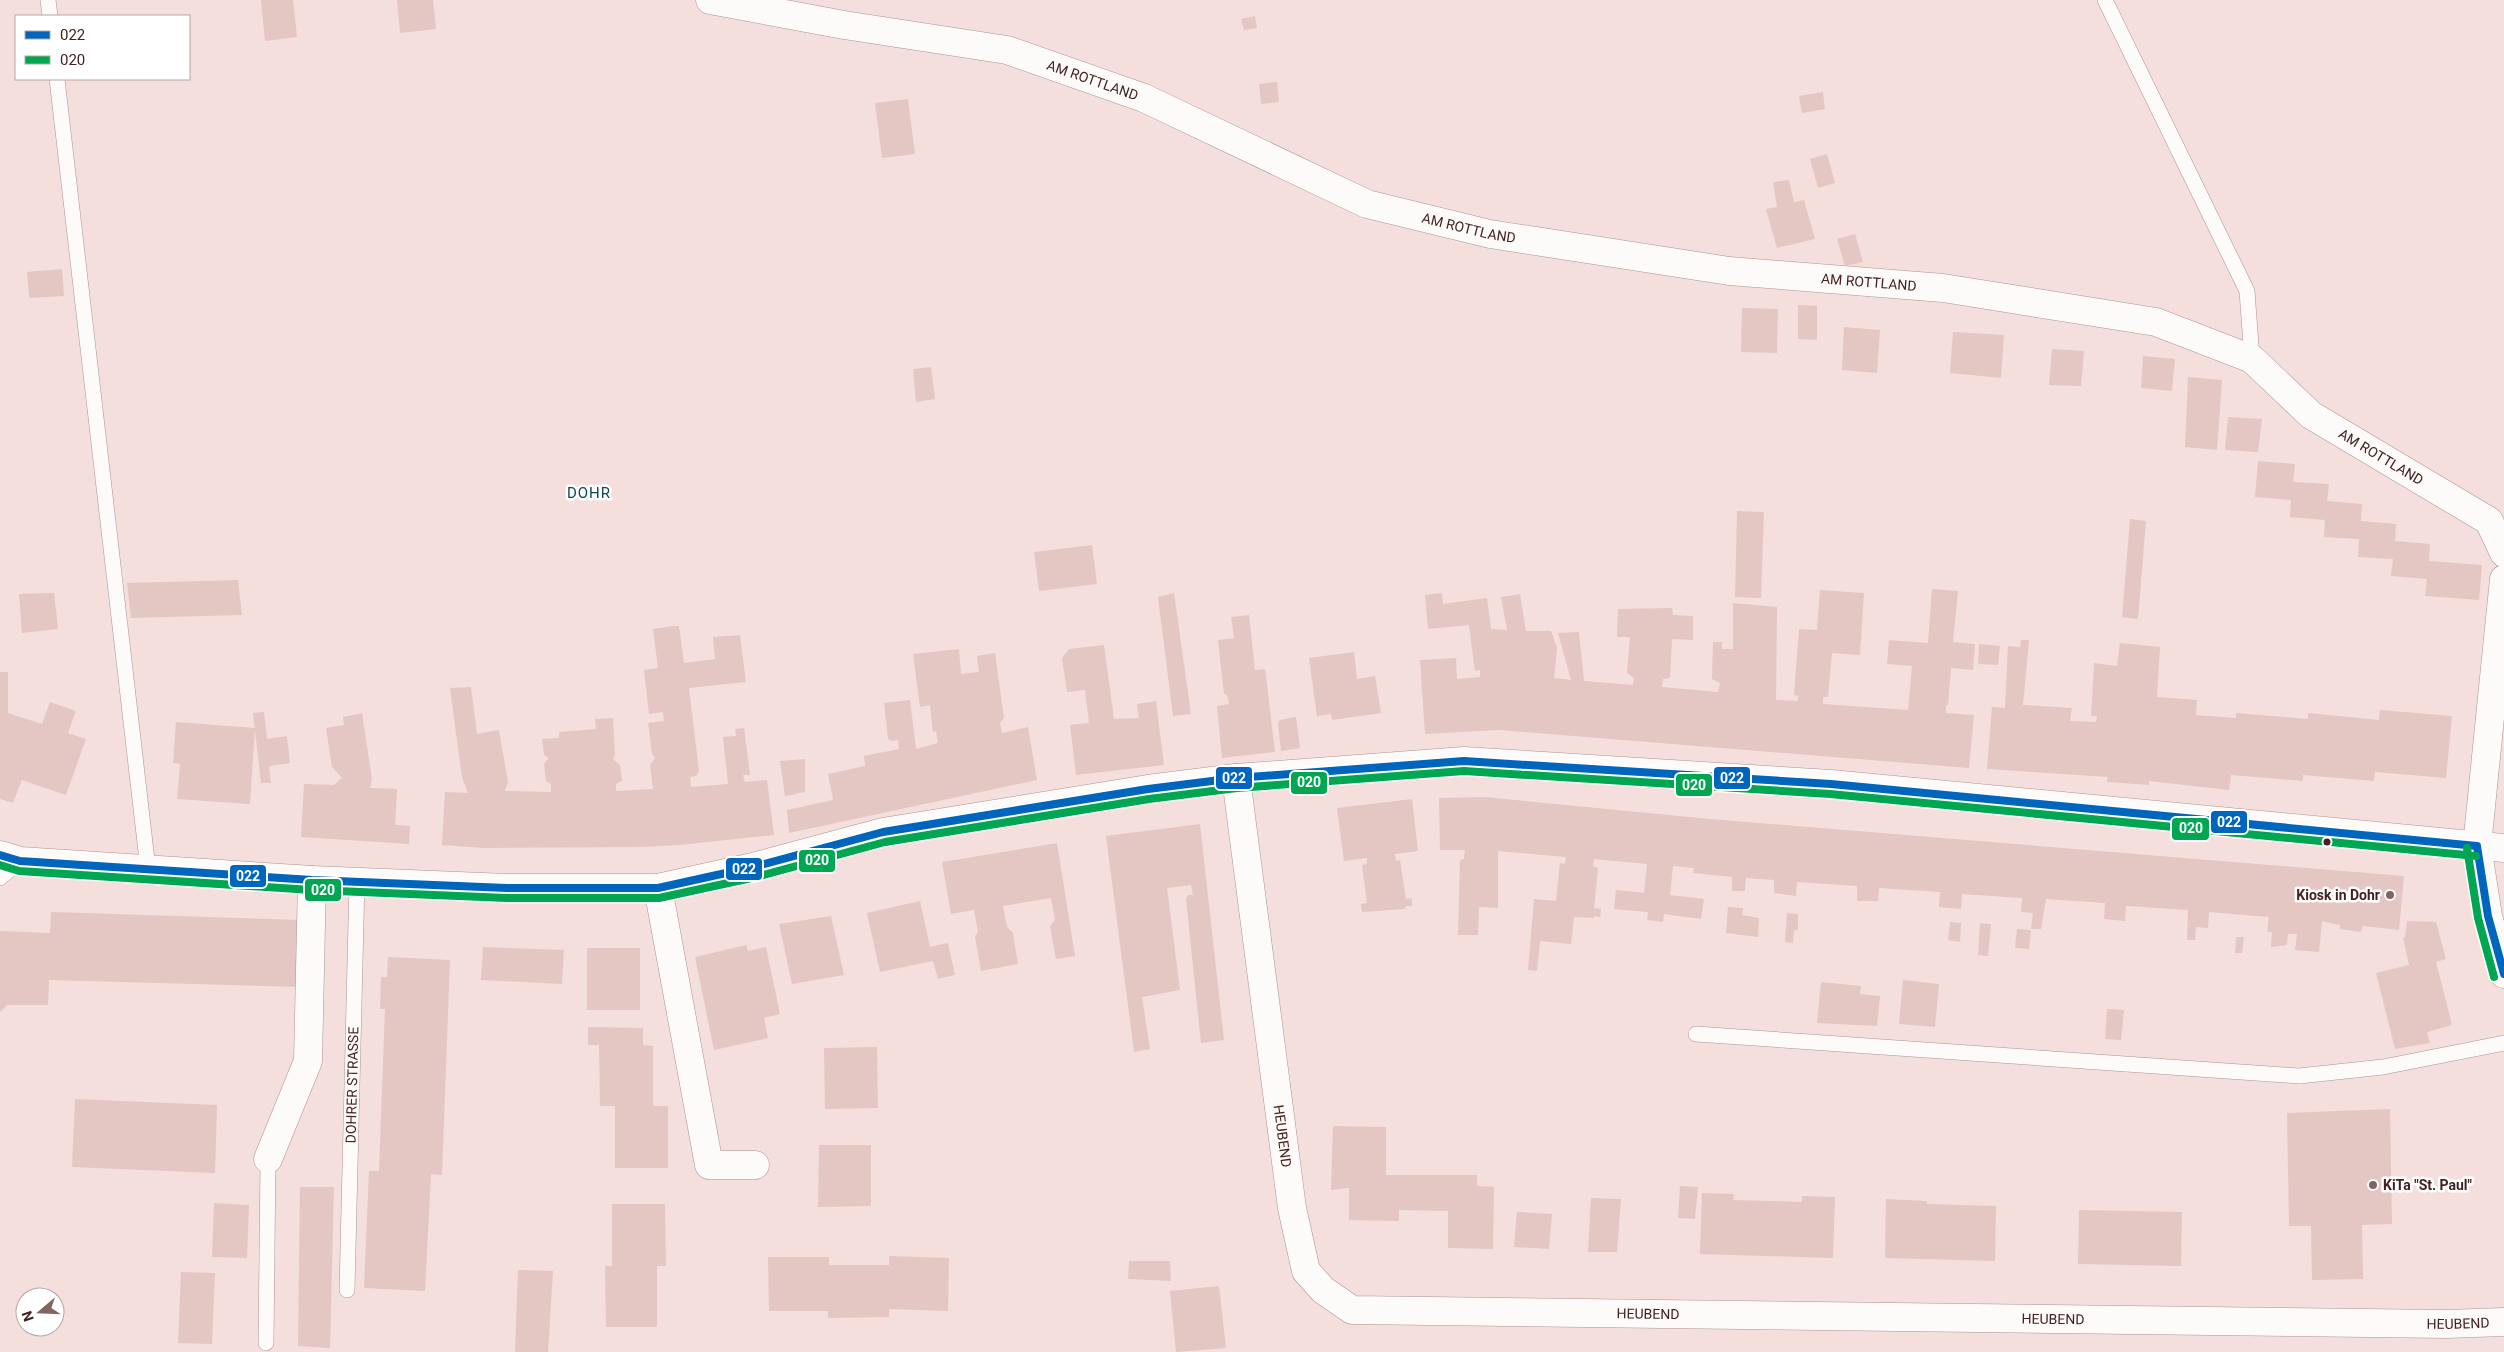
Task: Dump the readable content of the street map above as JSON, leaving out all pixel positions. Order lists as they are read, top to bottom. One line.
{"streets":{"street":["AM ROTTLAND","HEUBEND"],"lane":["DOHRER STRASSE"]},"districts":["DOHR"],"places":["Kiosk in Dohr","KiTa \"St. Paul\""],"lines":["transit line 022","transit line 020"],"legend":["022","020"],"north":"left"}
